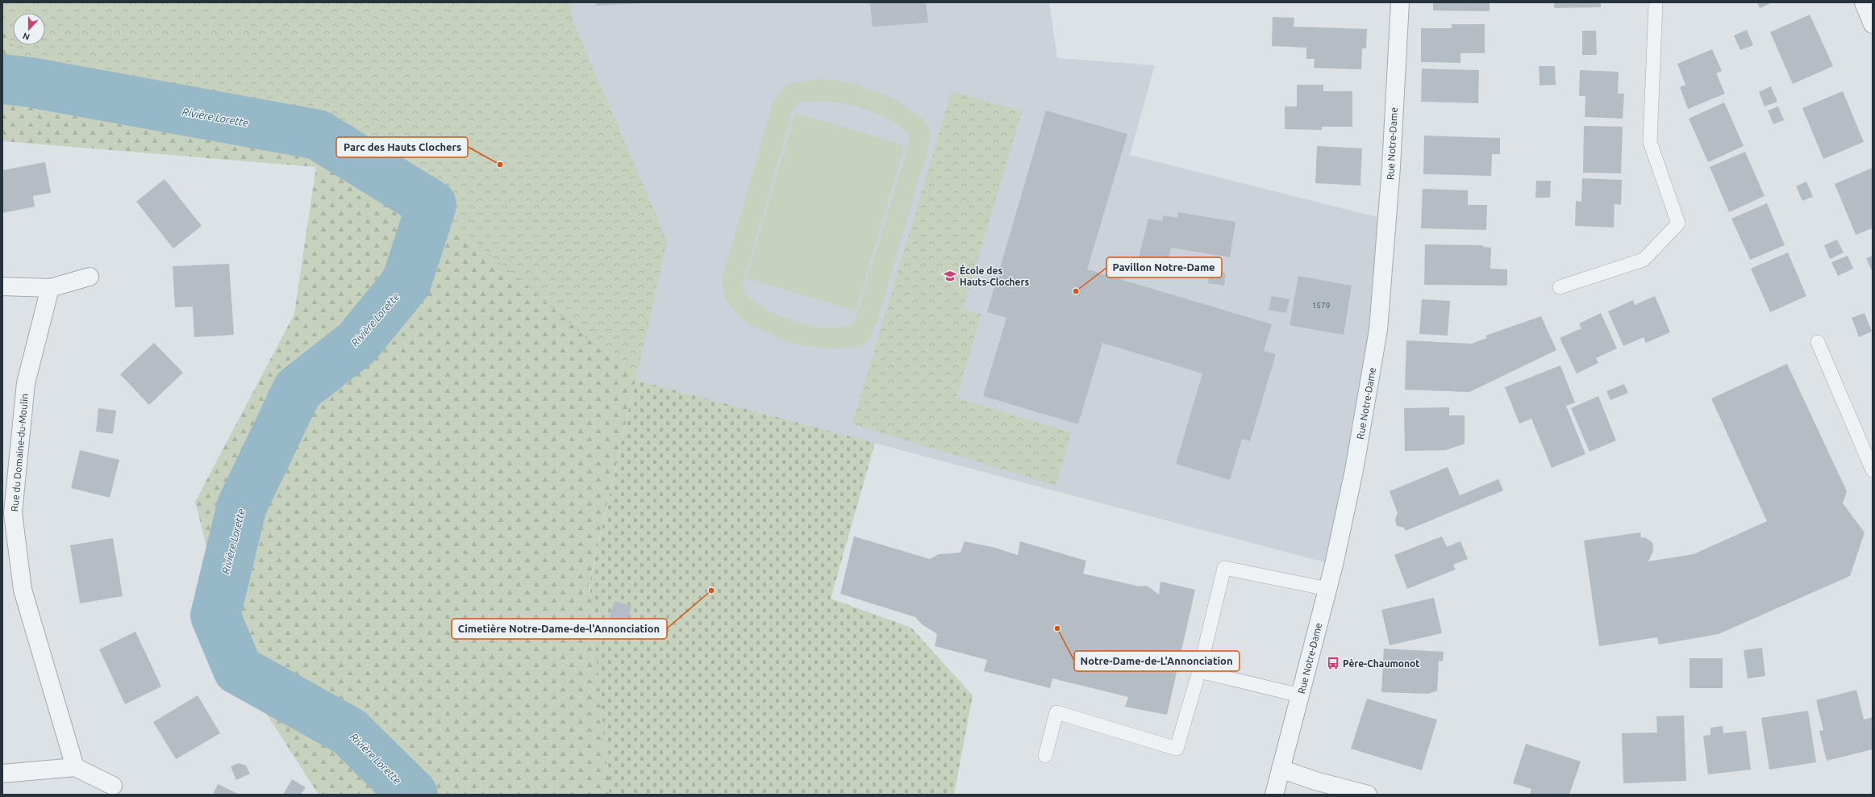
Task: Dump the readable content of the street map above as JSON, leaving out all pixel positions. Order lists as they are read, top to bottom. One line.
{"streets":{"street":["Rue Notre-Dame","Rue du Domaine-du-Moulin"]},"water":["Rivière Lorette"],"places":{"other":["Parc des Hauts Clochers","Pavillon Notre-Dame","Cimetière Notre-Dame-de-l'Annonciation","Notre-Dame-de-L'Annonciation"],"school or university":["École des Hauts-Clochers"],"bus stop":["Père-Chaumonot"]},"house_numbers":["1579"],"north":"bottom"}
